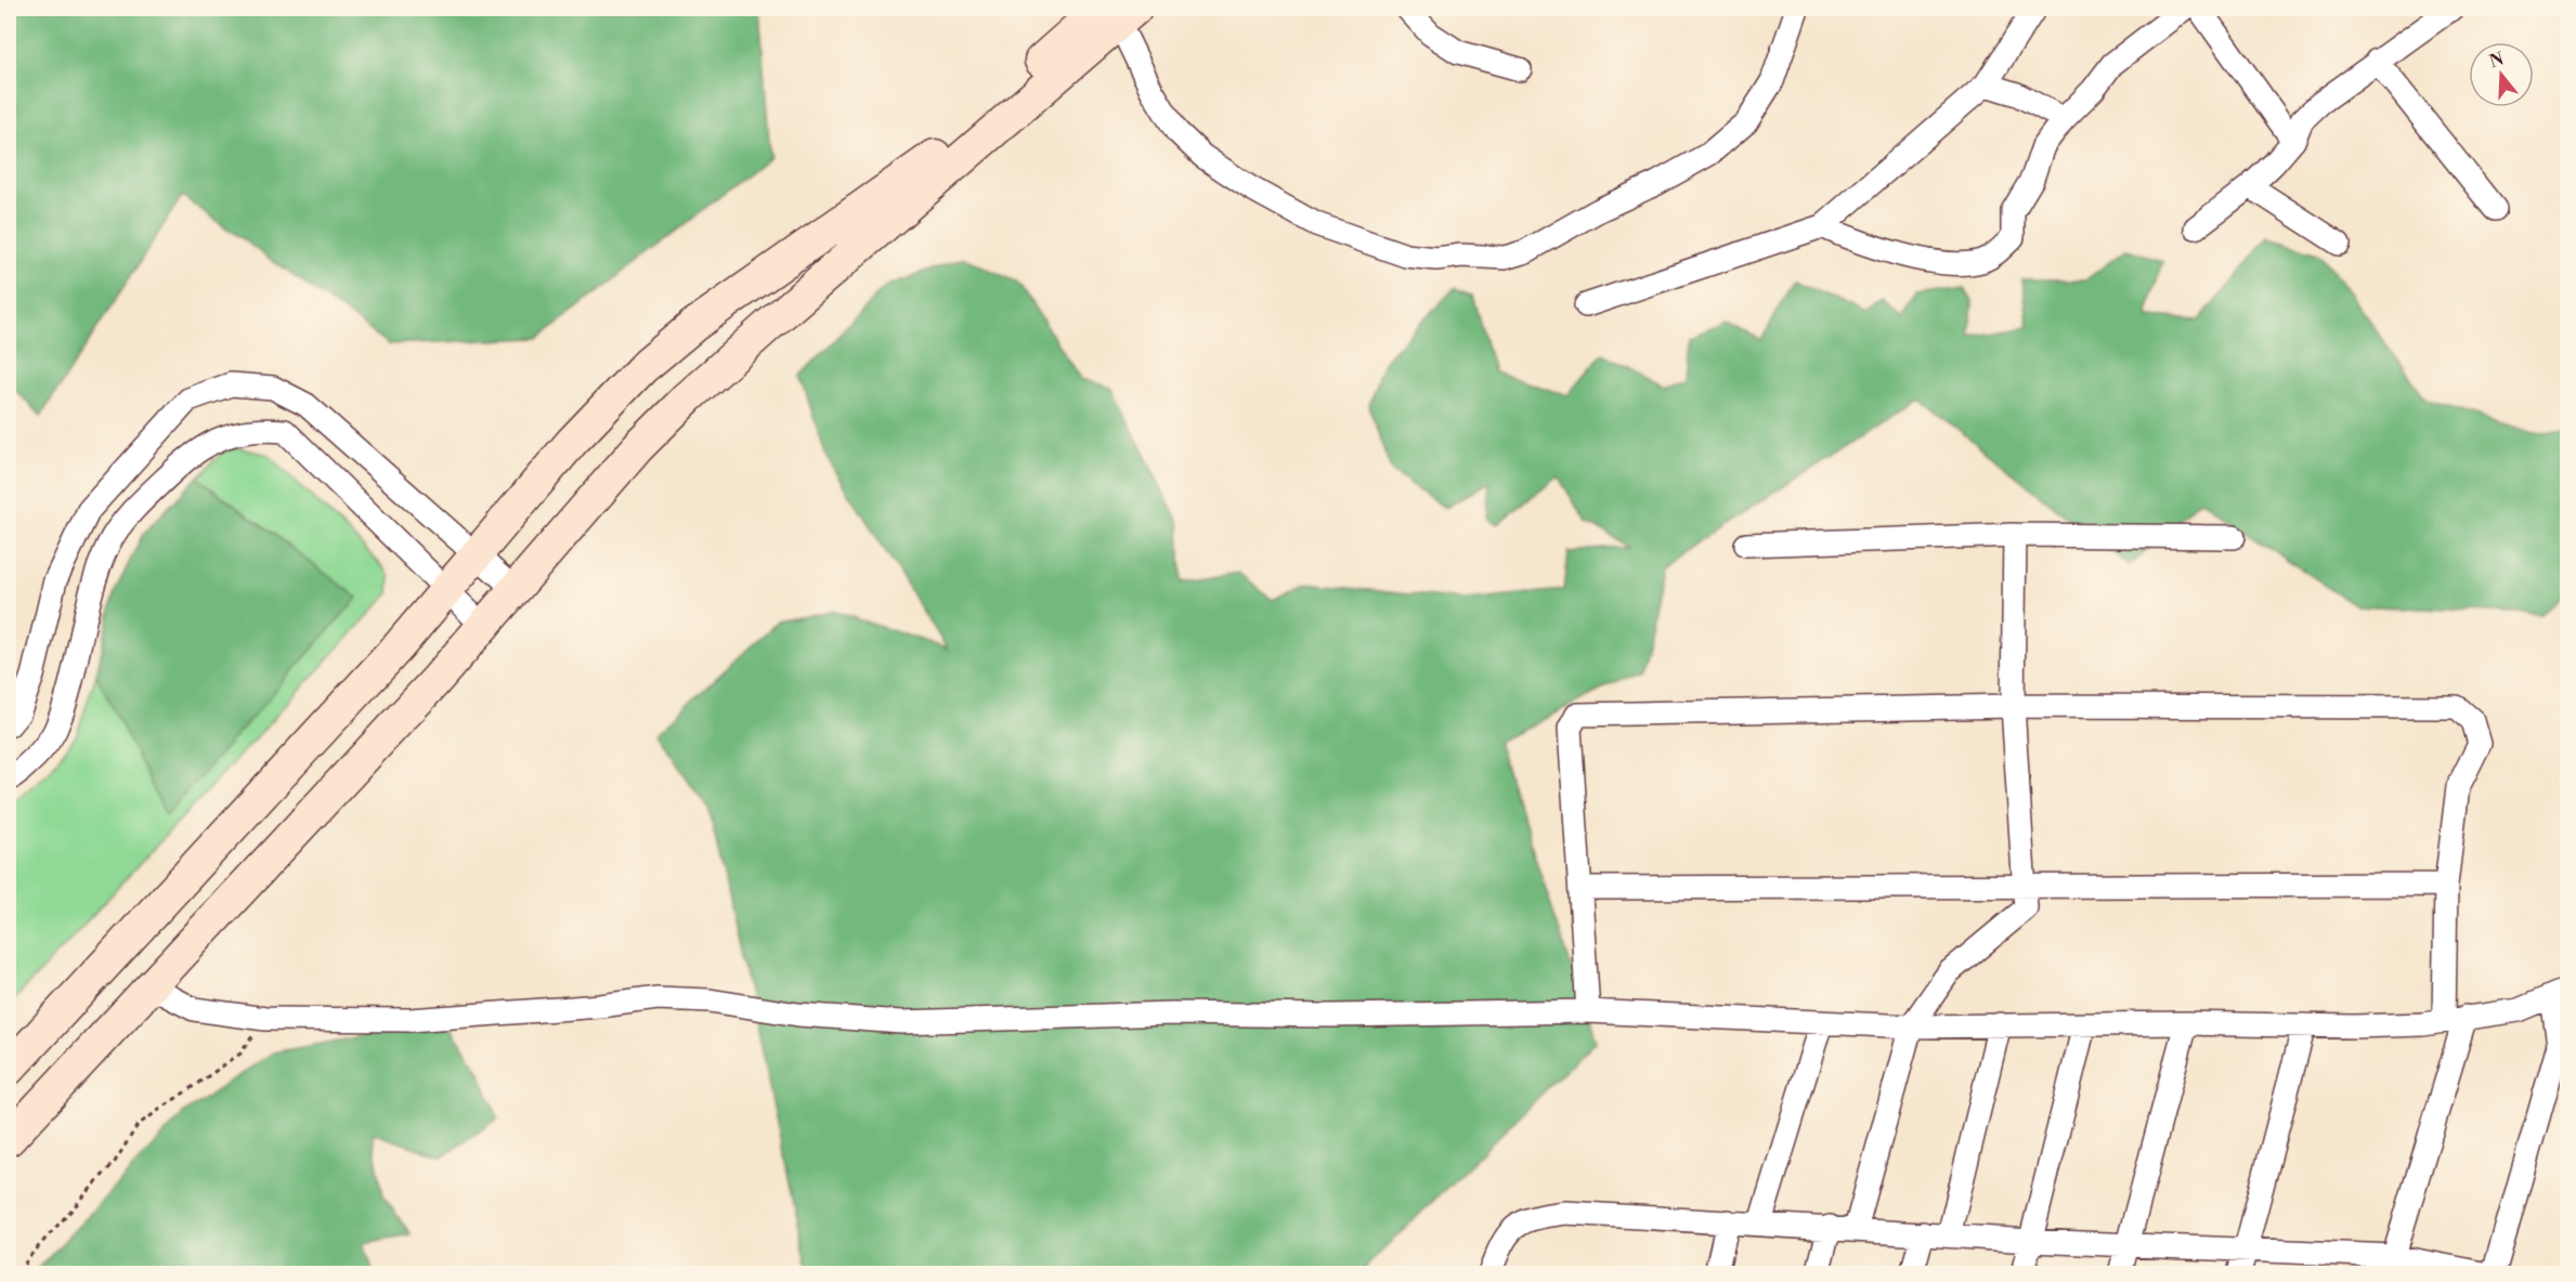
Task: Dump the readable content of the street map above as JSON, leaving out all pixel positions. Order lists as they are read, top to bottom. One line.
{"north":"top"}
